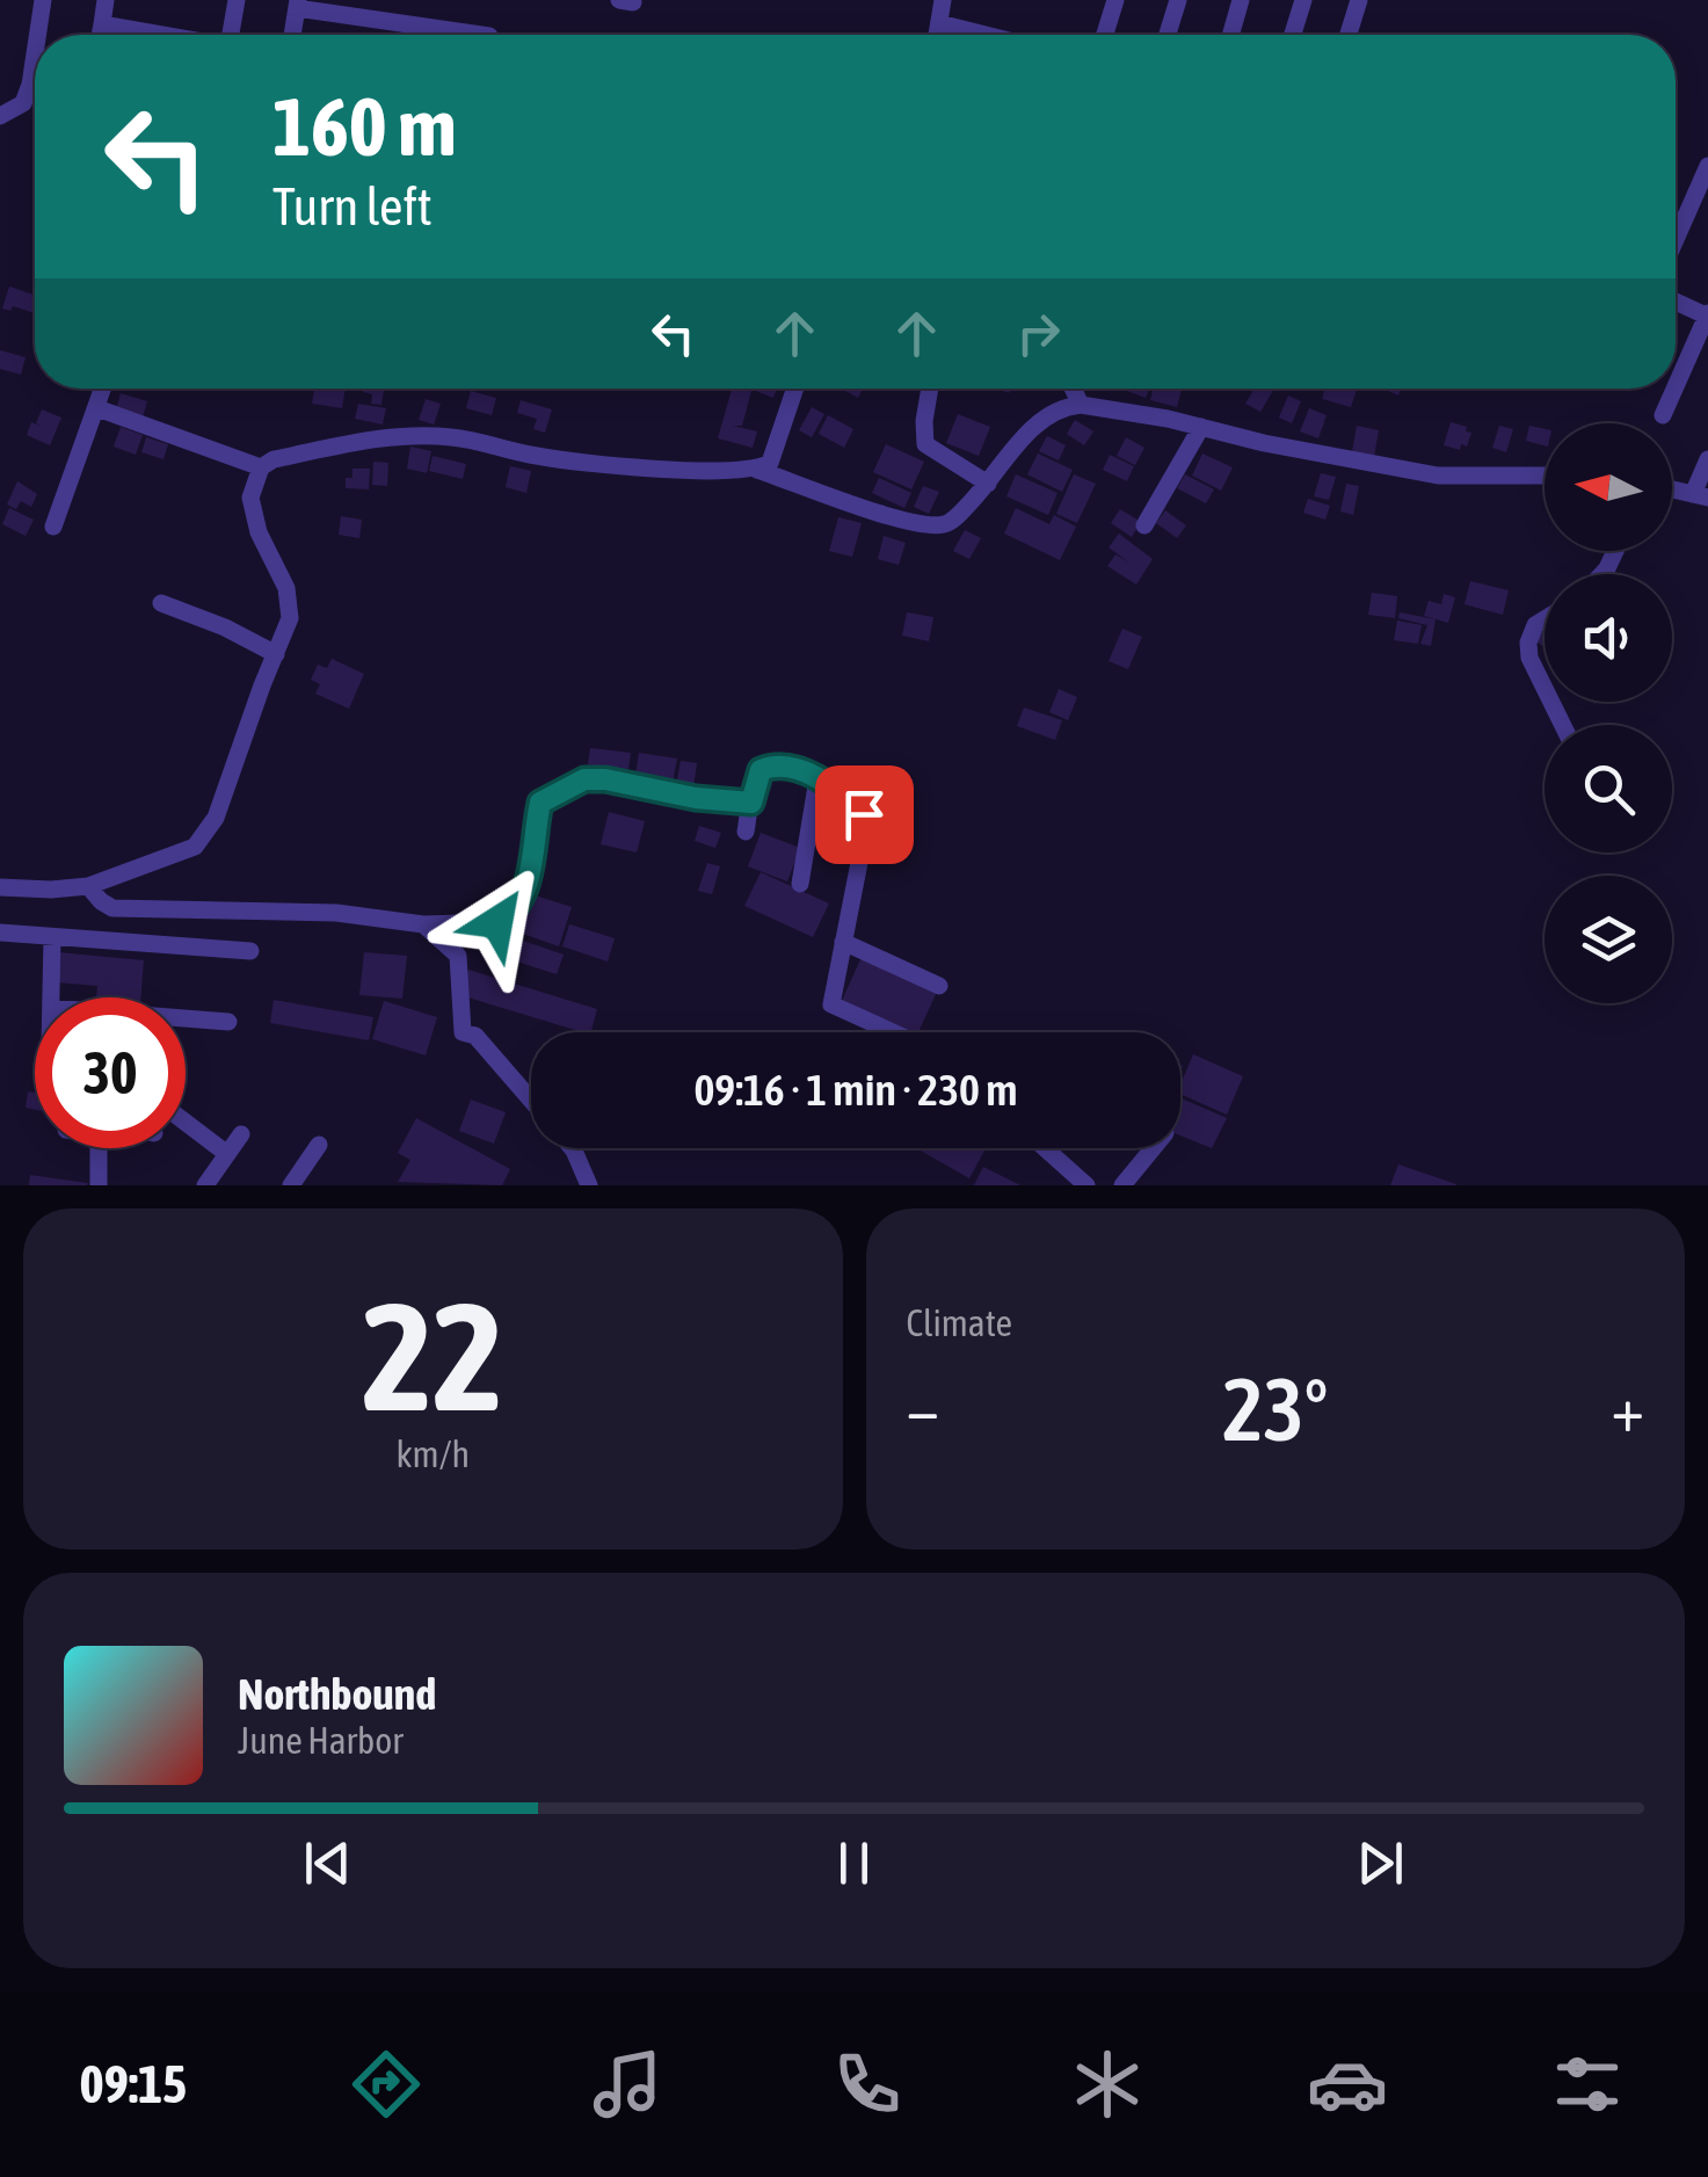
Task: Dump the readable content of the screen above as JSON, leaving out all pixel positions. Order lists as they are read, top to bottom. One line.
{"north":"left","page":{"turn":["160 m","Turn left"],"limit":"30","trip":"09:16 · 1 min · 230 m","tile":[["22","km/h"],"Climate"],"heat":["−","23°","+"],"song":["Northbound","June Harbor"],"tabs":"09:15"}}
